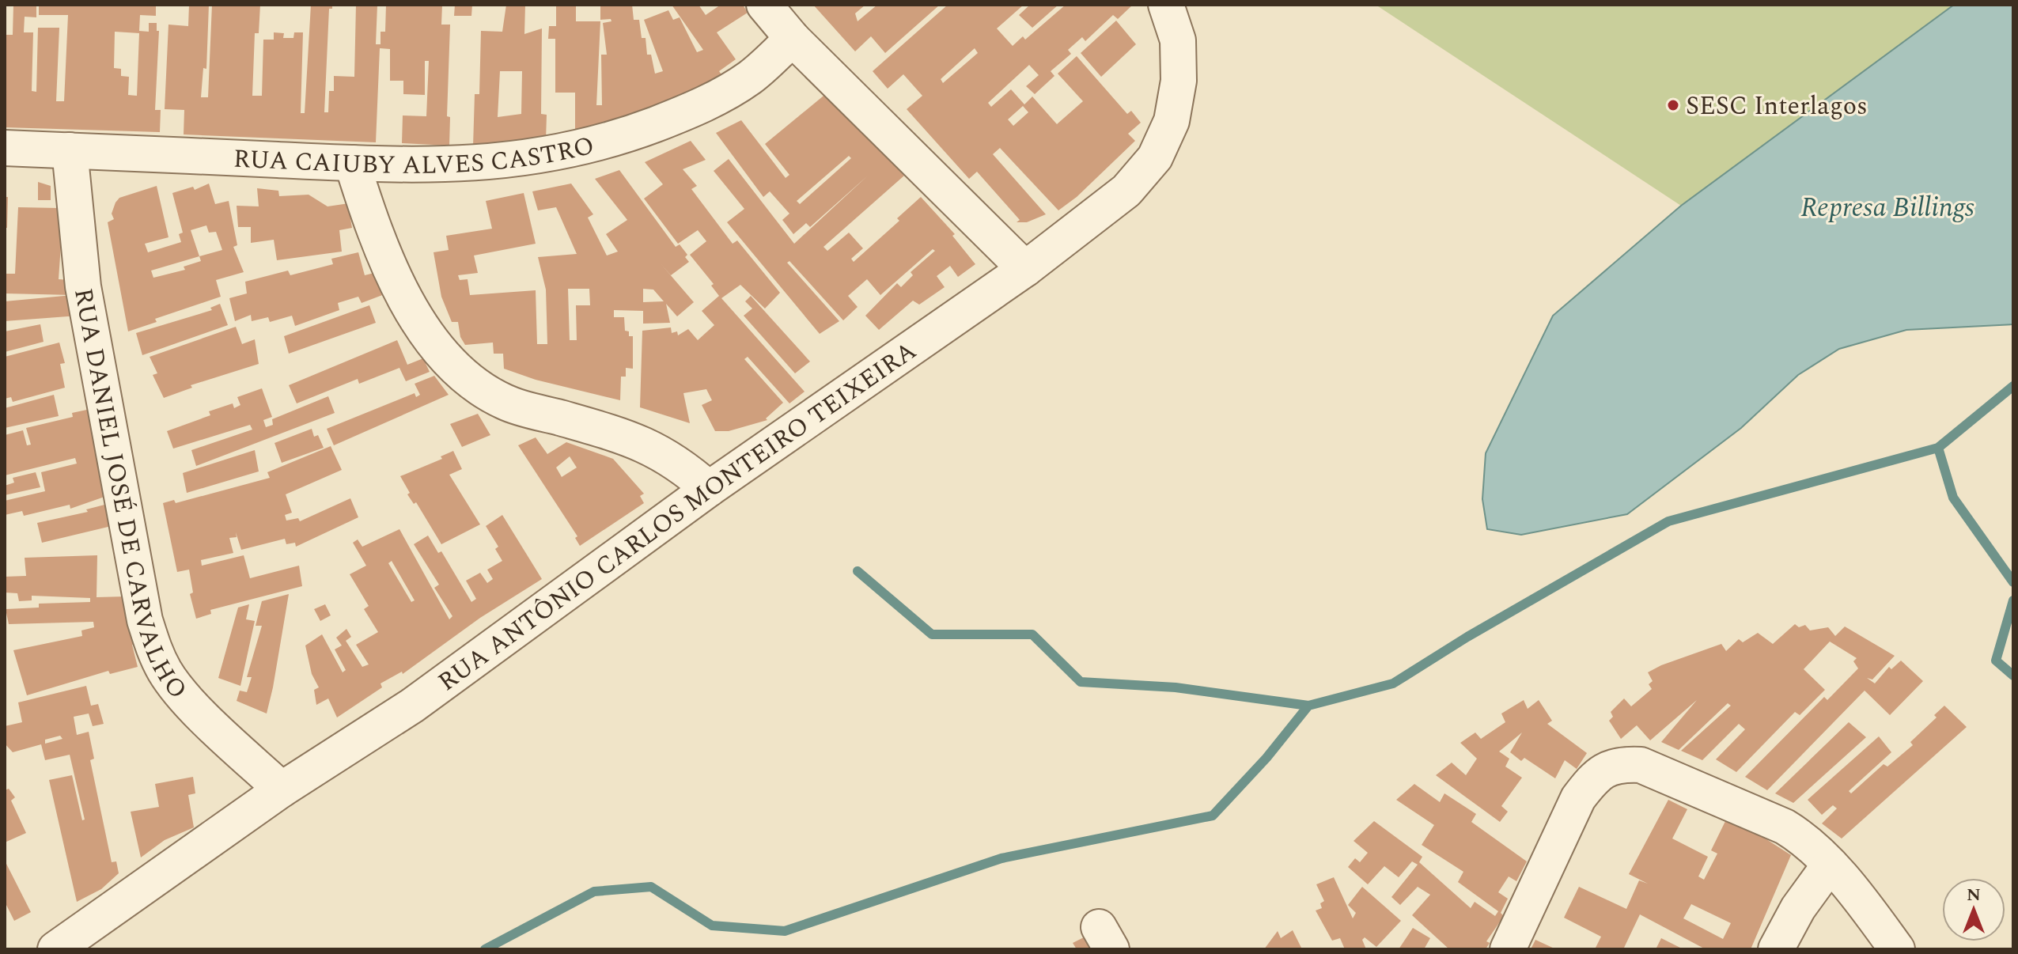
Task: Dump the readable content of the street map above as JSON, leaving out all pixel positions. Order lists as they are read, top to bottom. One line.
{"streets":{"street":["RUA CAIUBY ALVES CASTRO","RUA DANIEL JOSÉ DE CARVALHO","RUA ANTÔNIO CARLOS MONTEIRO TEIXEIRA"]},"crossings":[["RUA CAIUBY ALVES CASTRO","RUA DANIEL JOSÉ DE CARVALHO"],["RUA DANIEL JOSÉ DE CARVALHO","RUA ANTÔNIO CARLOS MONTEIRO TEIXEIRA"]],"water":["Represa Billings"],"places":["SESC Interlagos"],"north":"top"}
